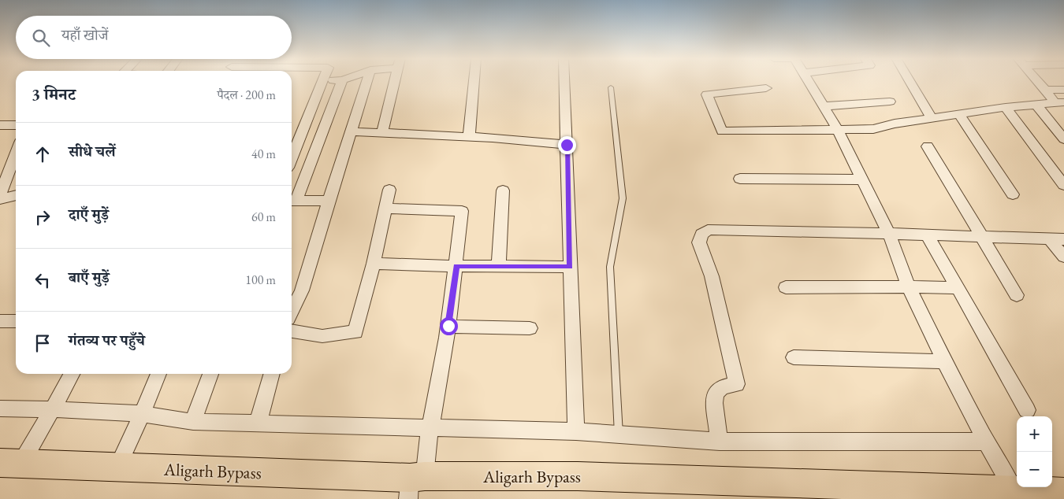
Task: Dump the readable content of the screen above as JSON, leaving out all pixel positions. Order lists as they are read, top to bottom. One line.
{"streets":{"highway":["Aligarh Bypass"]},"page":{"search":"यहाँ खोजें","heading":["3 मिनट","पैदल · 200 m"],"list":[["सीधे चलें","40 m"],["दाएँ मुड़ें","60 m"],["बाएँ मुड़ें","100 m"],"गंतव्य पर पहुँचे"],"map_buttons":["+","−"]}}
